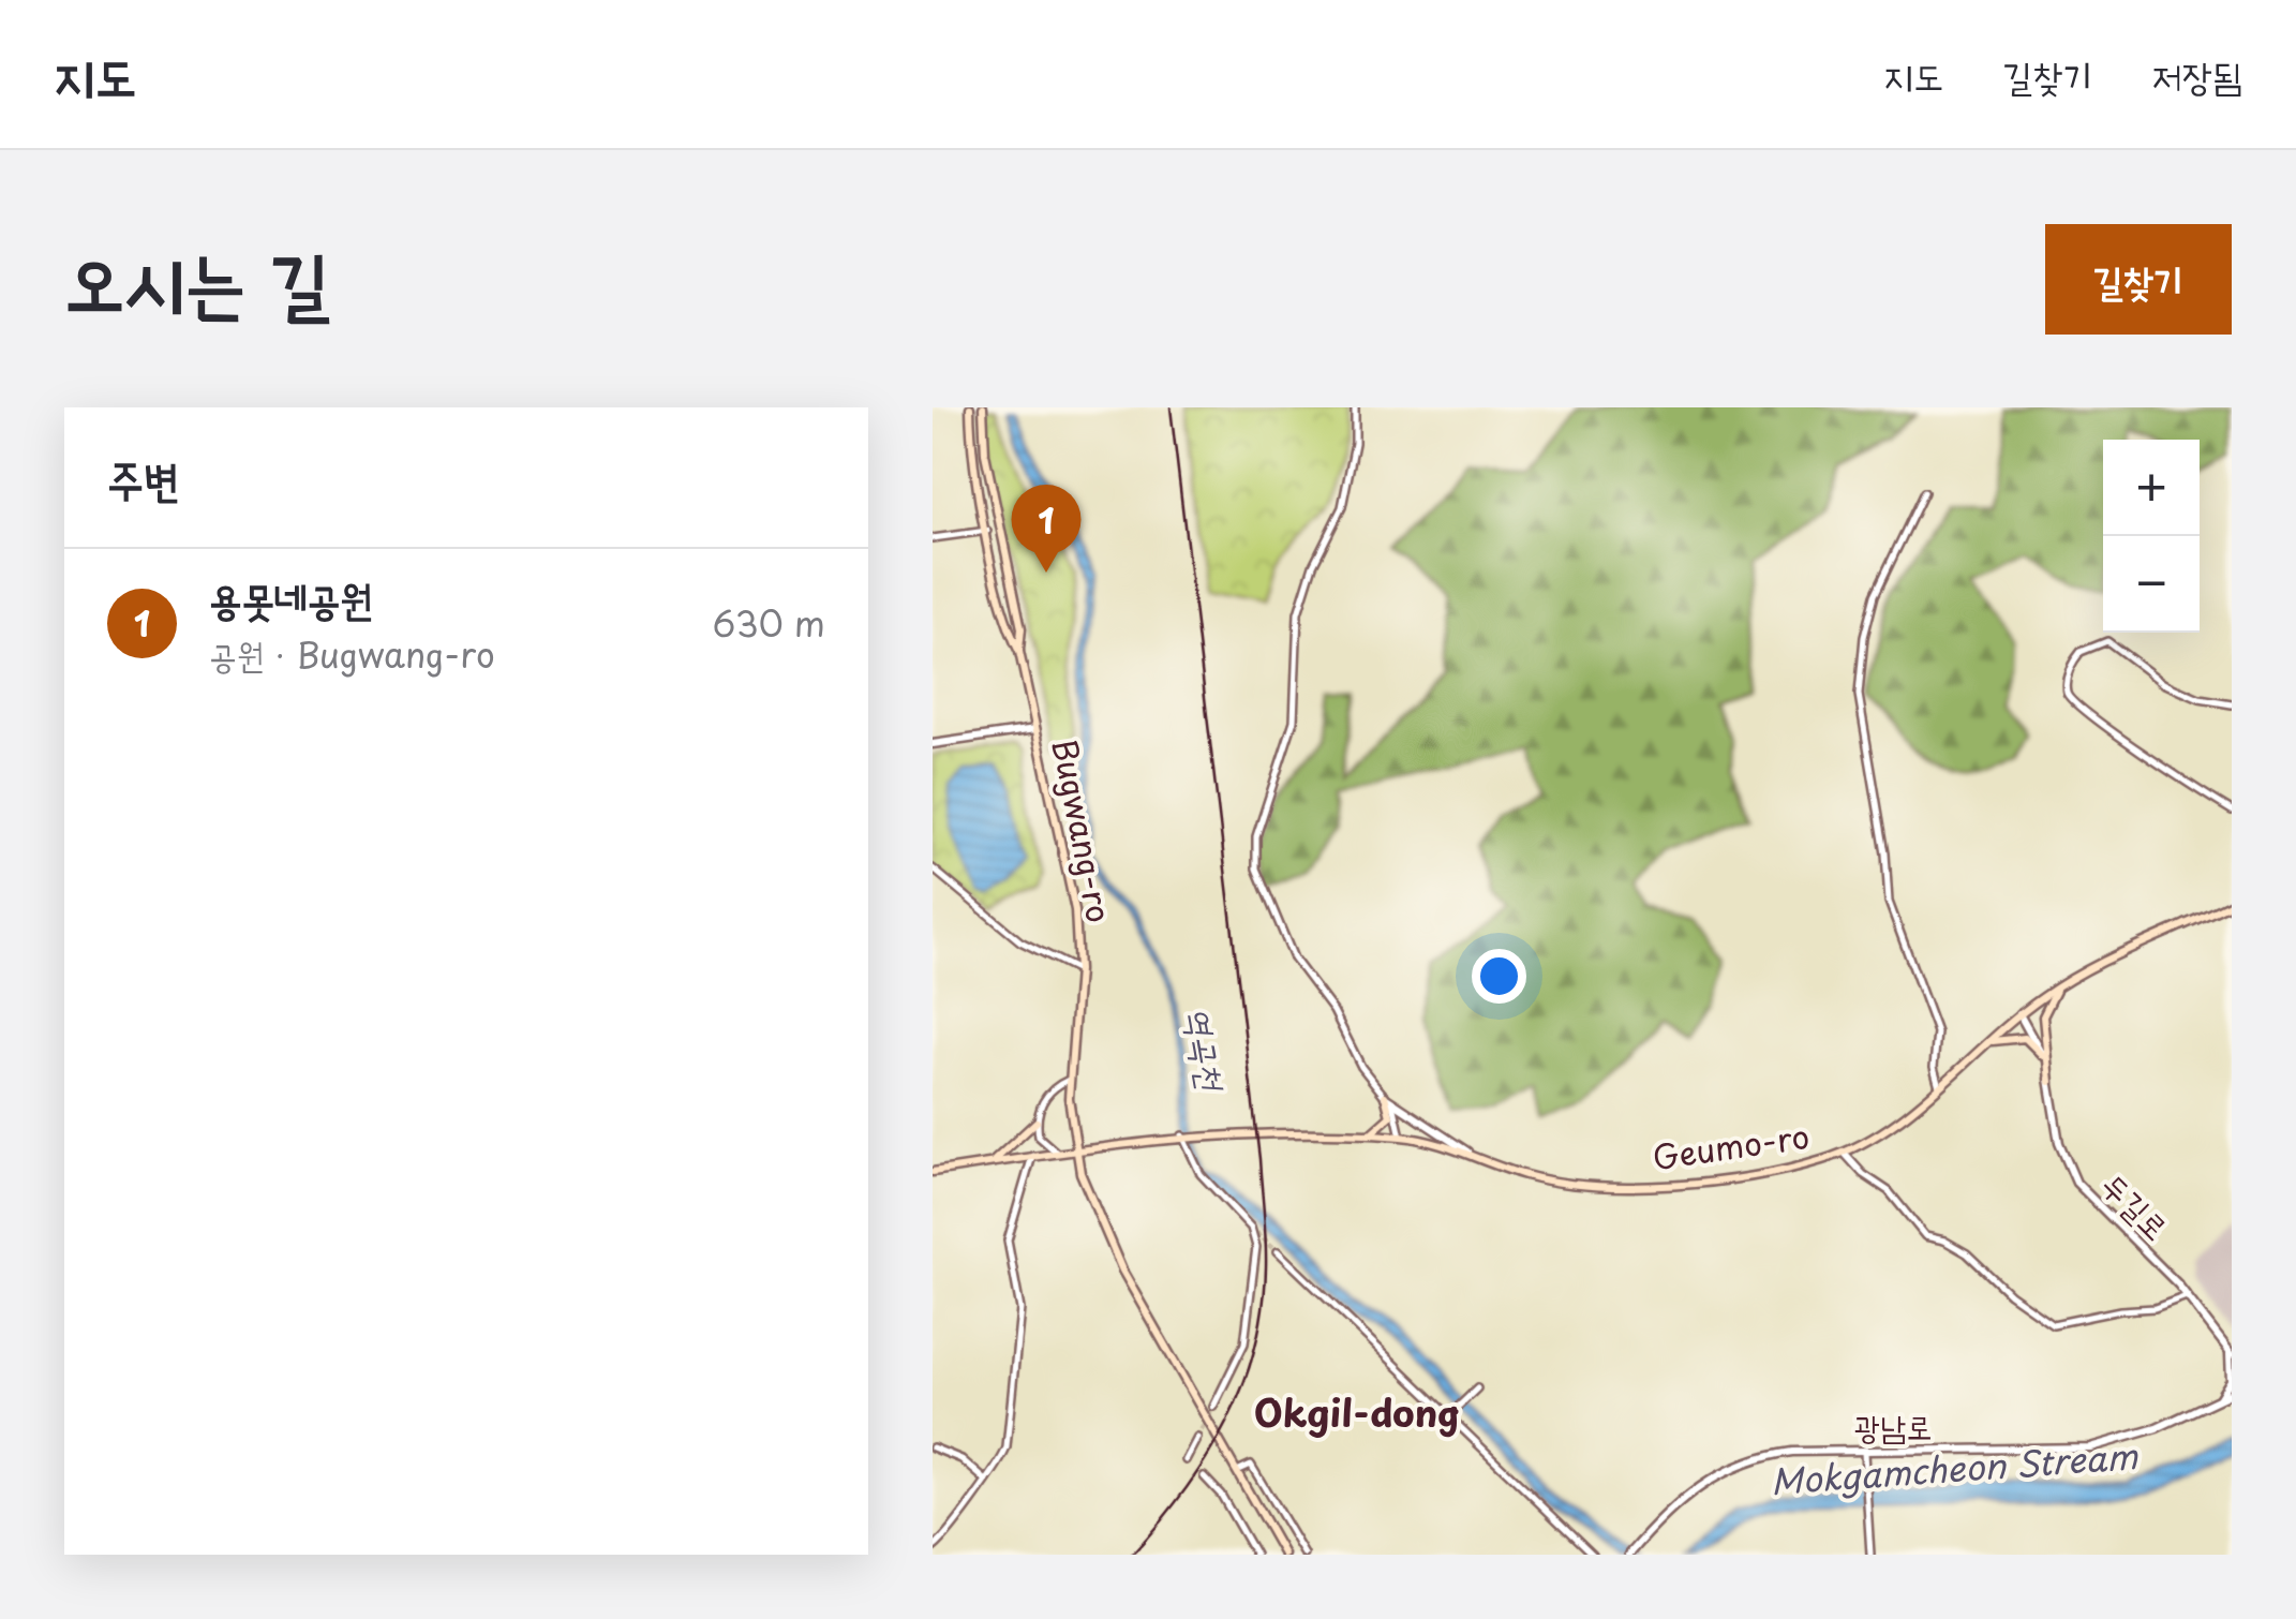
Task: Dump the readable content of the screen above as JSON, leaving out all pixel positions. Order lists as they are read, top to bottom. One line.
{"streets":{"main road":["Bugwang-ro","Geumo-ro"],"street":["두길로","광남로"]},"crossings":[["Geumo-ro","두길로"]],"districts":["Okgil-dong"],"water":["역곡천","Mokgamcheon Stream"],"page":{"header":"지도","nav":["지도","길찾기","저장됨"],"title":"오시는 길","buttons":"길찾기","heading":"주변","map_buttons":["+","−"],"pins":"1","list":[{"mark":"1","name":"용못네공원","note":"공원 · Bugwang-ro","value":"630 m"}]}}
